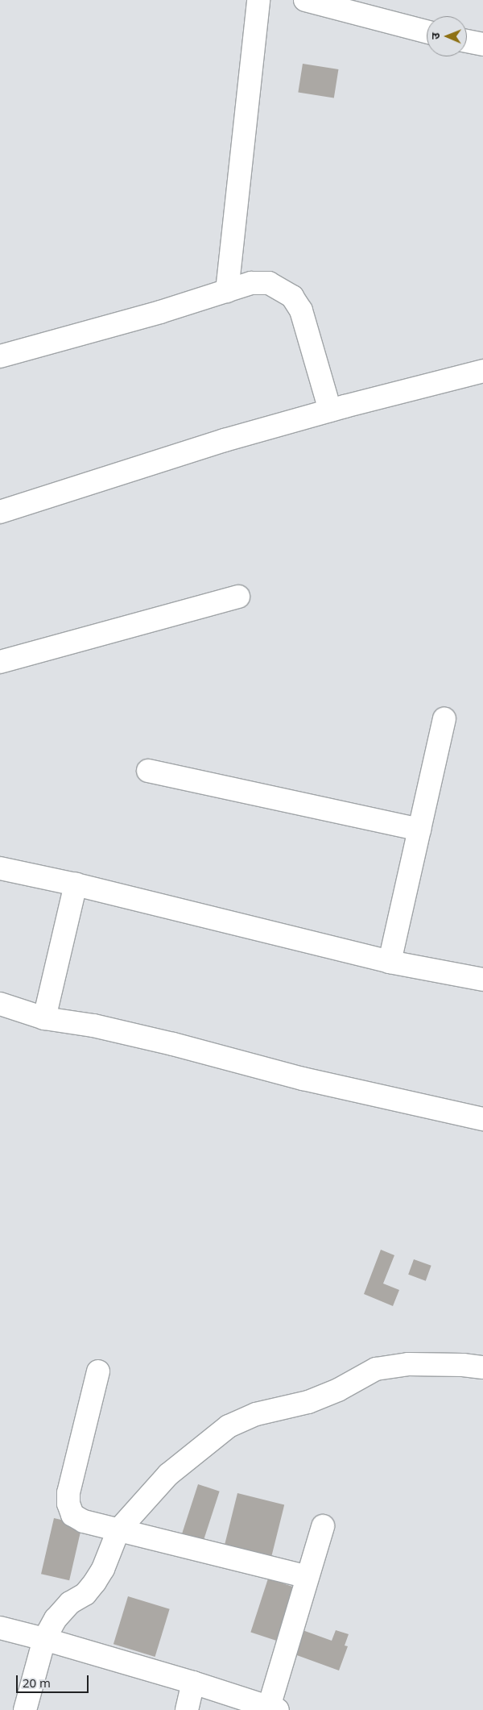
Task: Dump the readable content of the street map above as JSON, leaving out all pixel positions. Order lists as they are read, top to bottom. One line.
{"scale_bar":"20 m","north":"left"}
